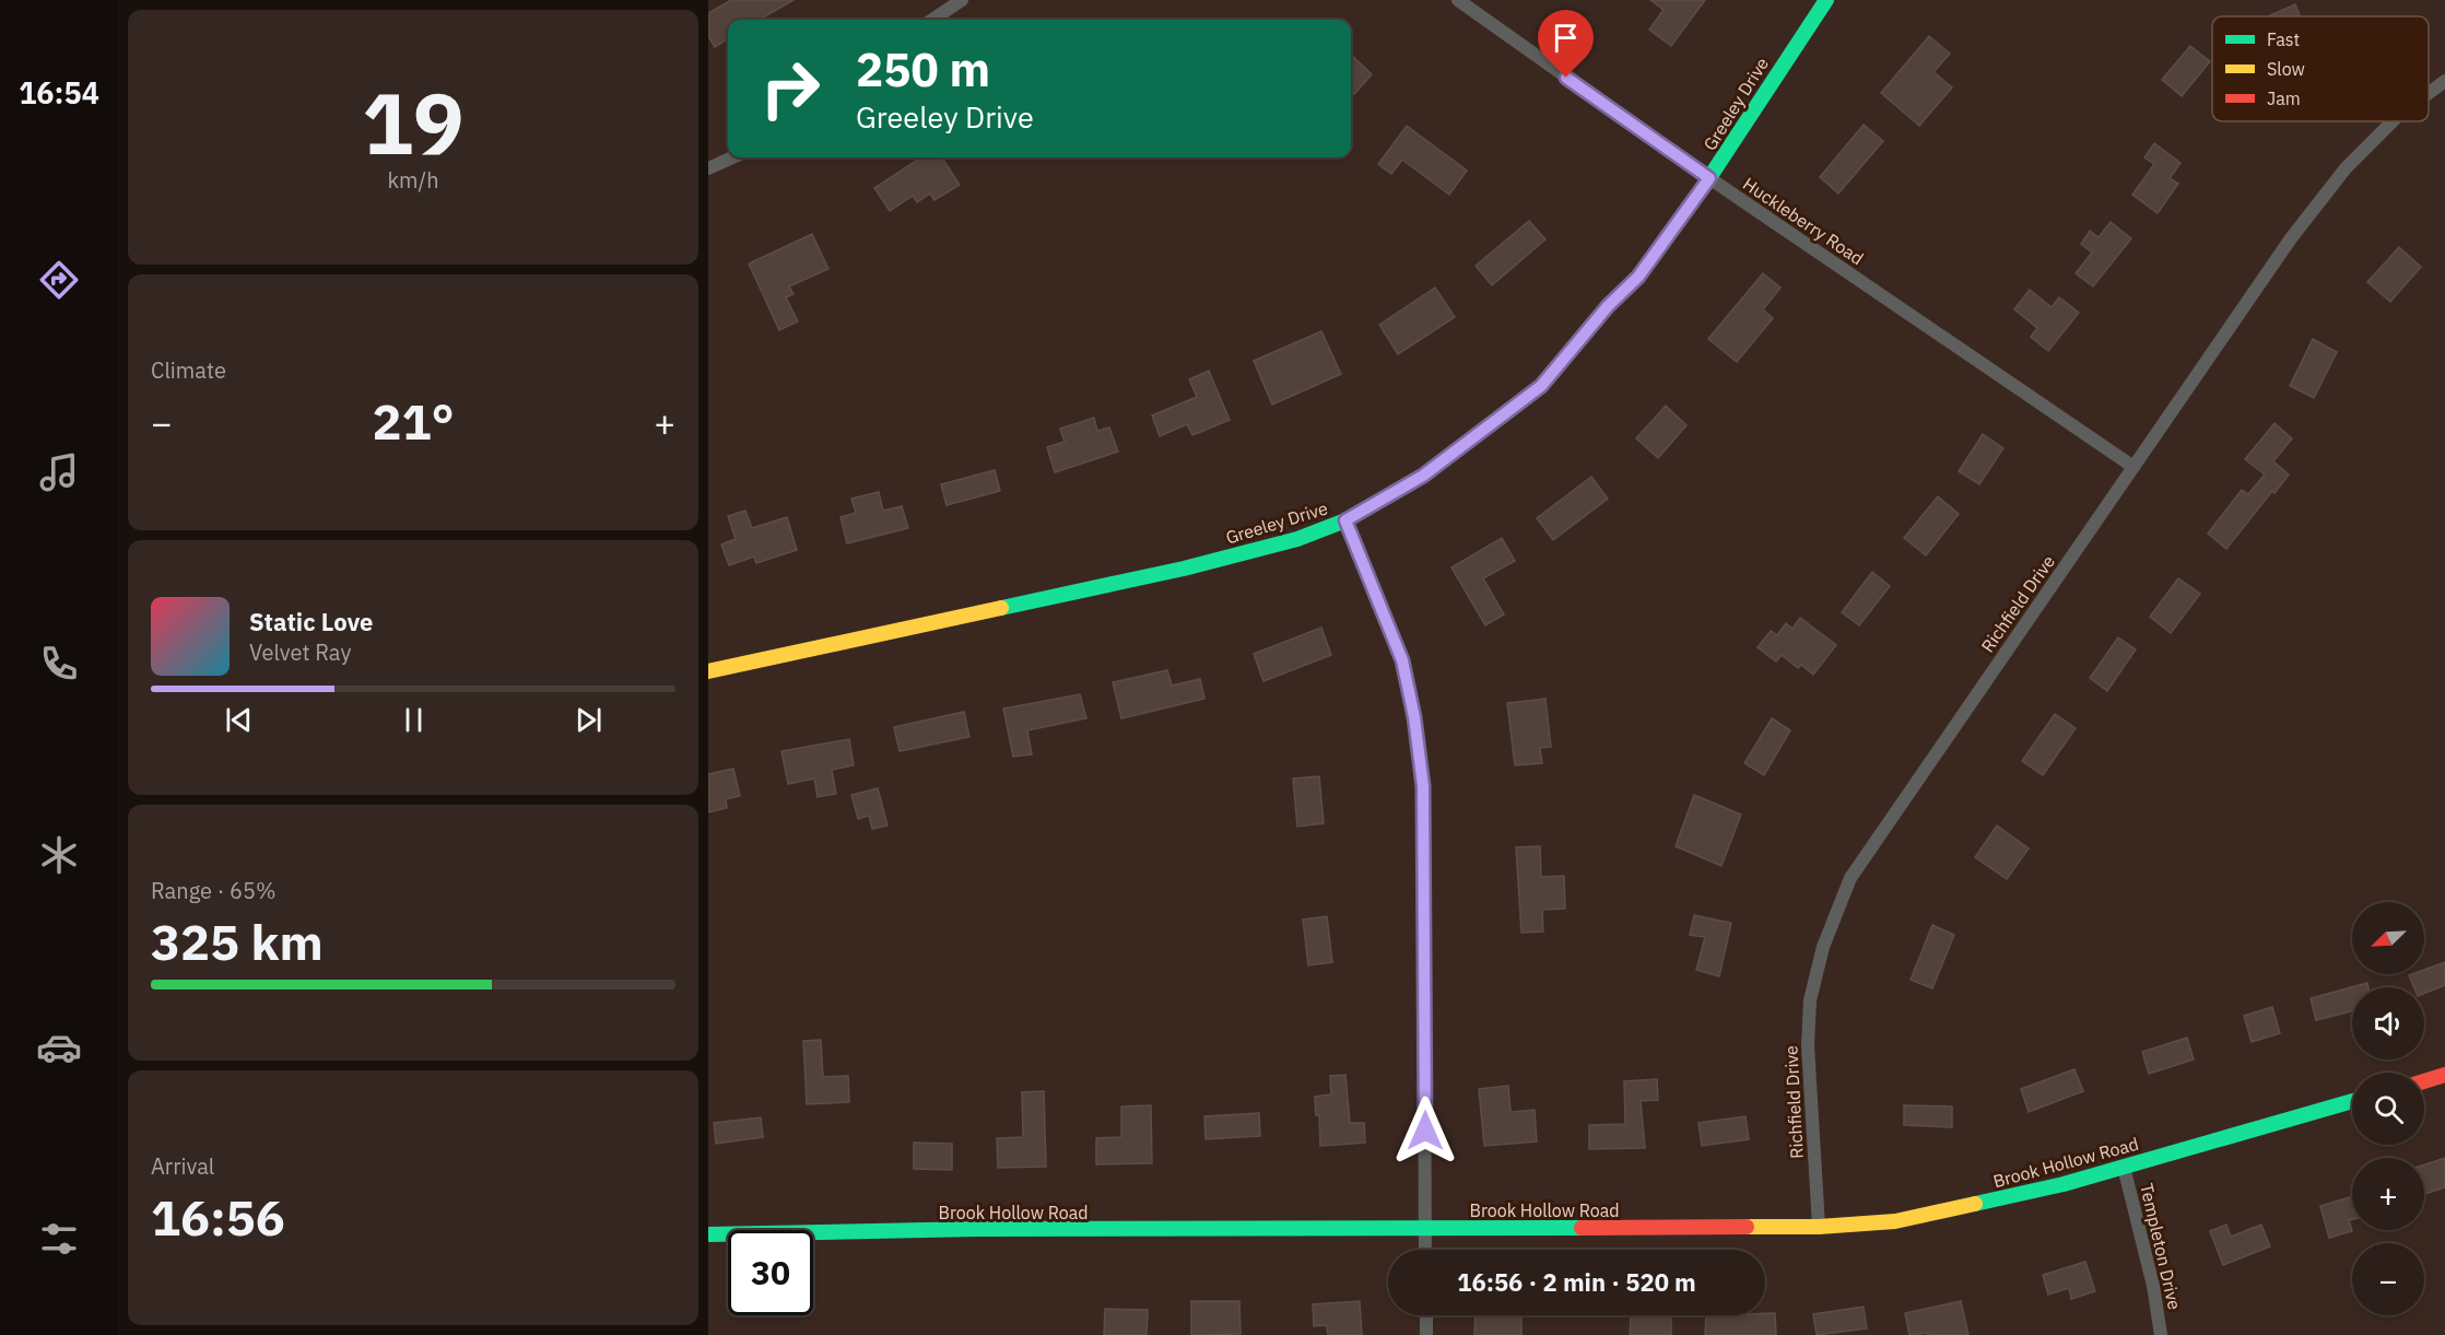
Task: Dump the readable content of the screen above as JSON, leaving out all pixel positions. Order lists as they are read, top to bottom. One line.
{"streets":{"street":["Greeley Drive","Huckleberry Road","Richfield Drive","Brook Hollow Road","Templeton Drive"]},"crossings":[["Greeley Drive","Huckleberry Road"],["Huckleberry Road","Richfield Drive"],["Richfield Drive","Brook Hollow Road"],["Brook Hollow Road","Templeton Drive"]],"legend":["Fast","Slow","Jam"],"north":"bottom left","page":{"tabs":"16:54","tile":[["19","km/h"],"Climate",["Range · 65%","325 km"],["Arrival","16:56"]],"turn":["250 m","Greeley Drive"],"heat":["−","21°","+"],"song":["Static Love","Velvet Ray"],"map_buttons":["+","−"],"limit":"30","trip":"16:56 · 2 min · 520 m"}}
